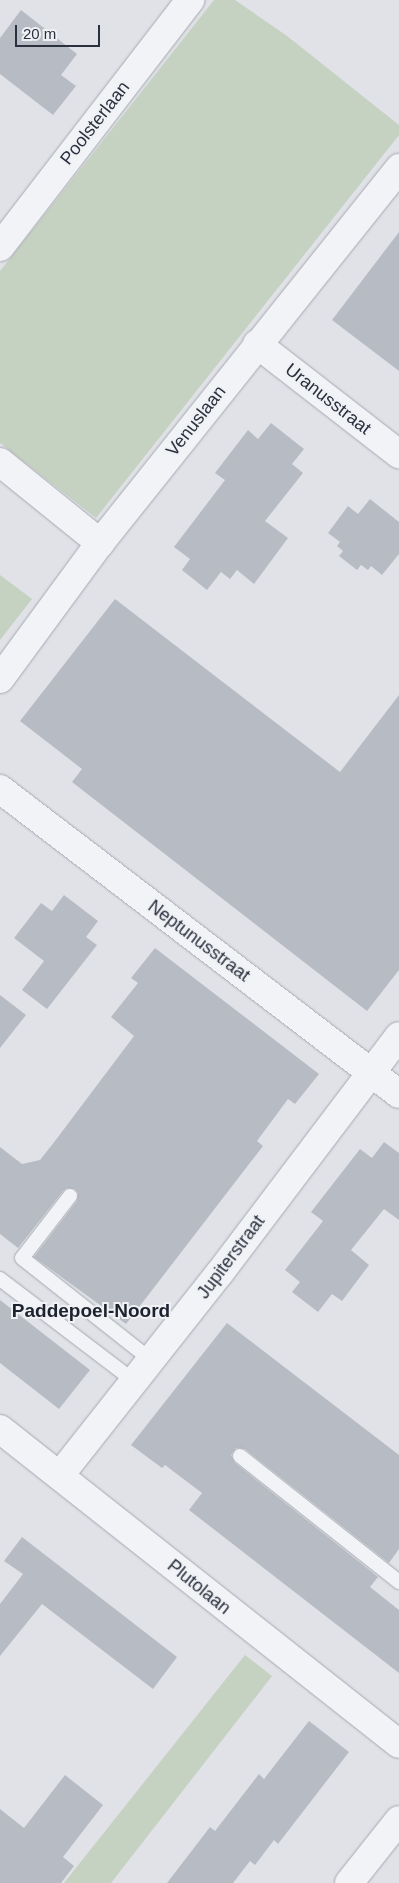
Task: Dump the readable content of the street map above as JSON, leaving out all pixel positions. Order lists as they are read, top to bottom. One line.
{"streets":{"street":["Poolsterlaan","Uranusstraat","Venuslaan","Neptunusstraat","Jupiterstraat","Plutolaan"]},"crossings":[["Uranusstraat","Venuslaan"],["Neptunusstraat","Jupiterstraat"],["Jupiterstraat","Plutolaan"]],"districts":["Paddepoel-Noord"],"scale_bar":"20 m"}
